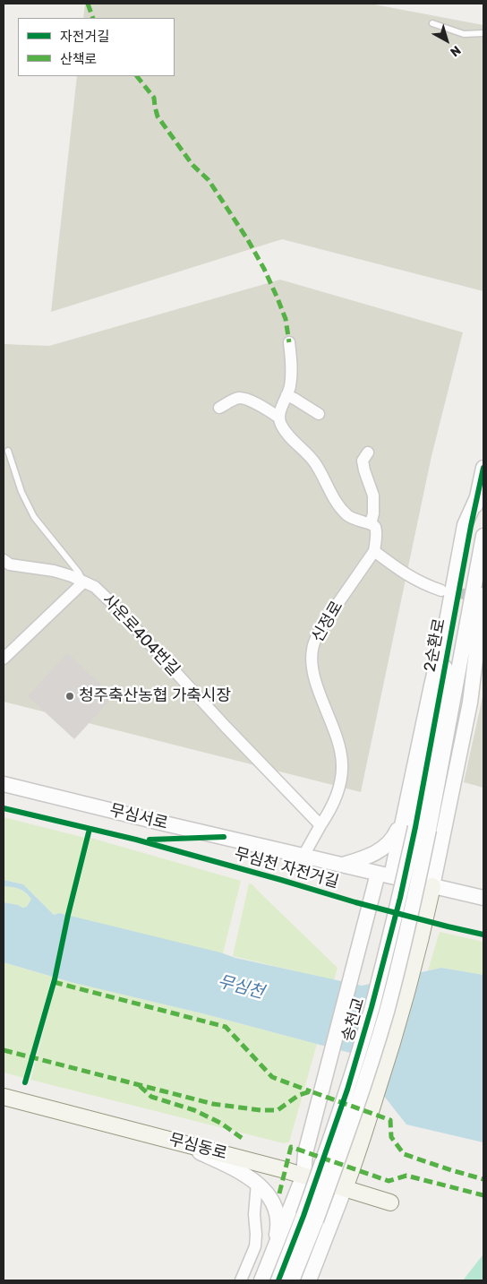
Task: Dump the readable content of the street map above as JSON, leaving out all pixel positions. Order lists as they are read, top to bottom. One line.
{"streets":{"main road":["무심동로"],"street":["신정로","사운로404번길","2순환로","무심서로","송천교"],"cycle path":["무심천 자전거길"]},"crossings":[["신정로","사운로404번길"],["2순환로","송천교"]],"water":["무심천"],"places":["청주축산농협 가축시장"],"legend":["자전거길","산책로"],"north":"bottom right"}
